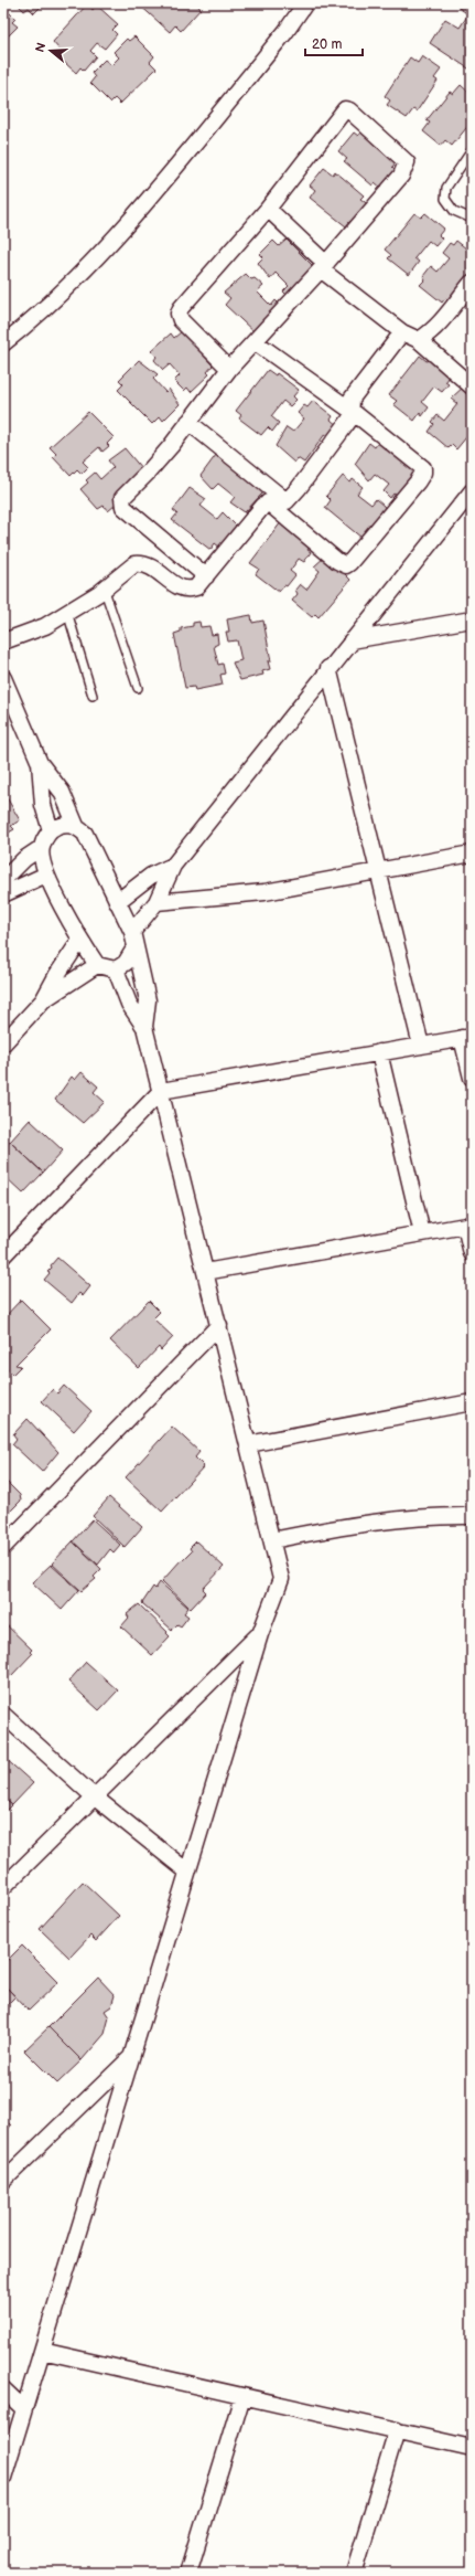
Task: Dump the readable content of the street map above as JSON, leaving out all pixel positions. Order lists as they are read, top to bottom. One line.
{"scale_bar":"20 m","north":"left"}
